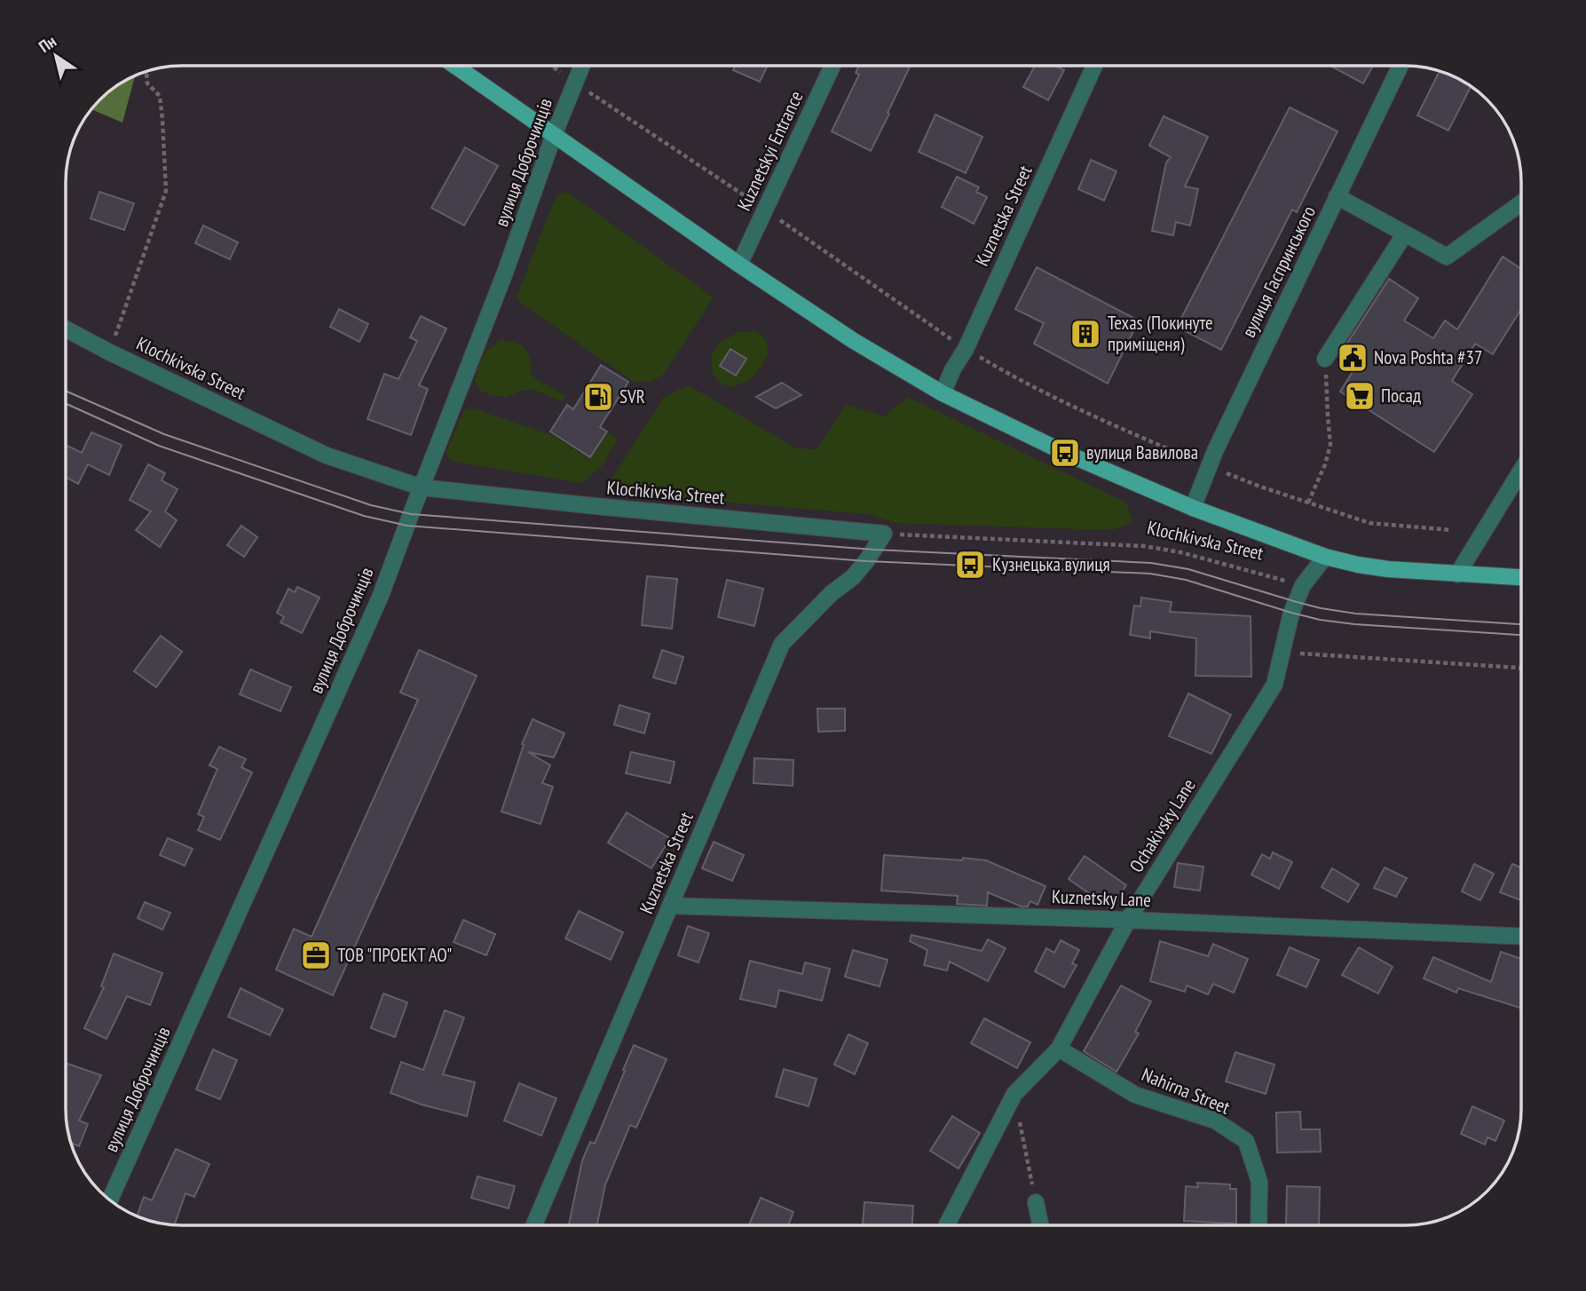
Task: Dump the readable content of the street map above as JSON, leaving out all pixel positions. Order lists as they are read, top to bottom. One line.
{"streets":{"main road":["Klochkivska Street"],"street":["Kuznetskyi Entrance","вулиця Доброчинців","Kuznetska Street","вулиця Гаспринського","Ochakivsky Lane","Kuznetsky Lane","Nahirna Street"]},"crossings":[["Kuznetskyi Entrance","Klochkivska Street"],["вулиця Доброчинців","Klochkivska Street"],["Kuznetska Street","Klochkivska Street"],["Kuznetska Street","Kuznetsky Lane"],["вулиця Гаспринського","Klochkivska Street"],["Klochkivska Street","Ochakivsky Lane"],["Ochakivsky Lane","Kuznetsky Lane"],["Ochakivsky Lane","Nahirna Street"]],"places":{"building":["Texas (Покинуте приміщеня)"],"public building":["Nova Poshta #37"],"supermarket":["Посад"],"fuel station":["SVR"],"bus stop":["вулиця Вавилова","Кузнецька вулиця"],"office":["ТОВ \"ПРОЕКТ АО\""]},"north":"top left"}
